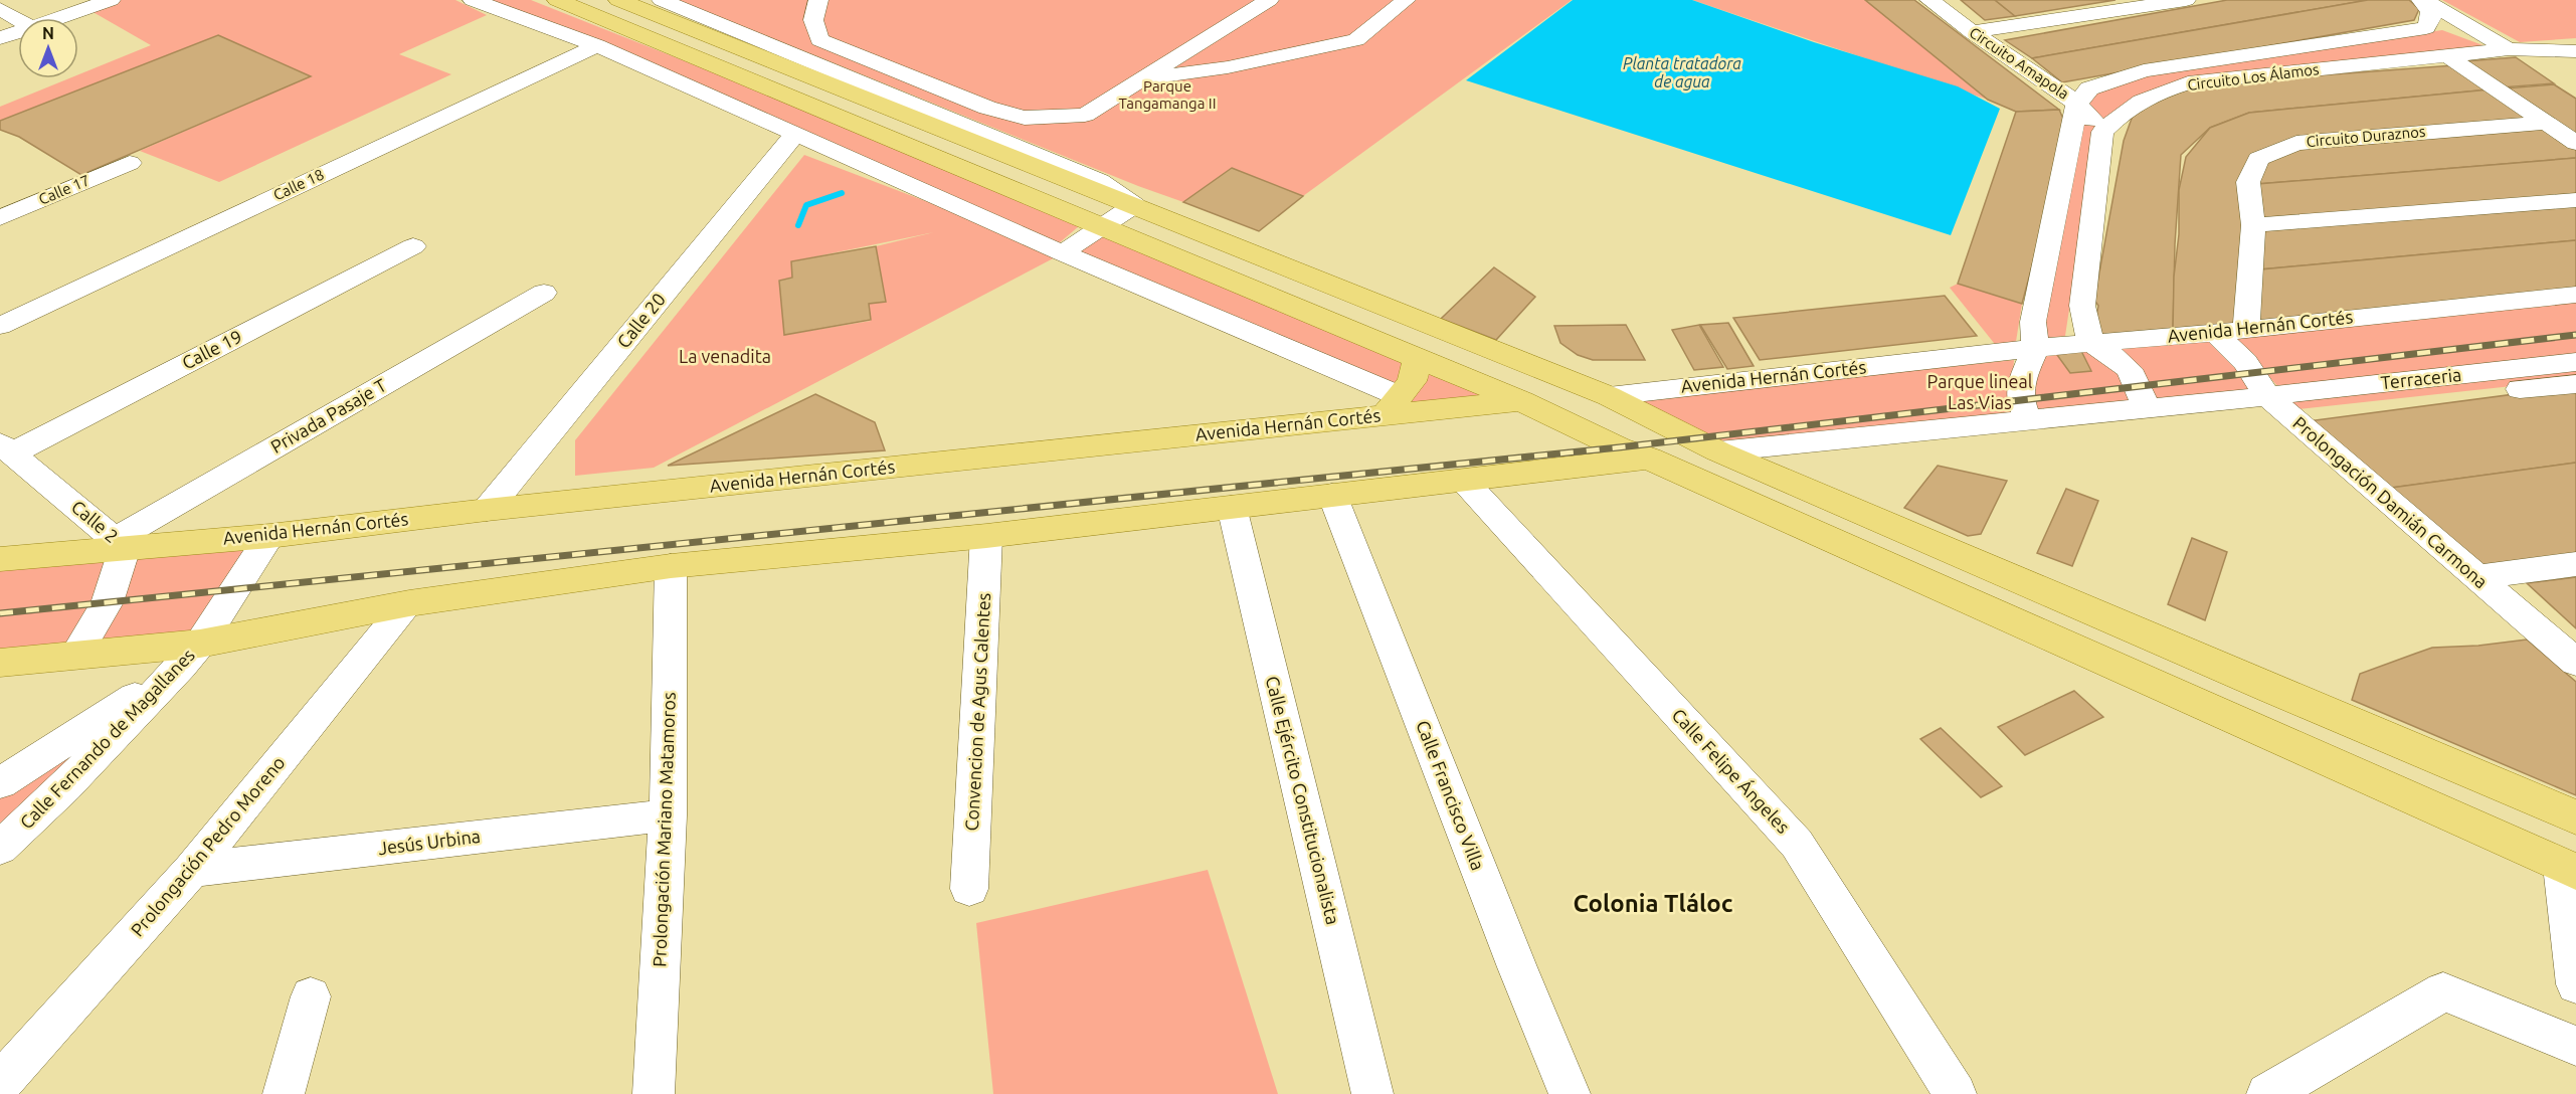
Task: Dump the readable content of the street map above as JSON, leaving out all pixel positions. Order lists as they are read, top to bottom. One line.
{"streets":{"main road":["Avenida Hernán Cortés"],"street":["Circuito Amapola","Circuito Los Álamos","Circuito Duraznos","Calle 18","Calle 17","Calle 20","Calle 19","Terraceria","Privada Pasaje T","Prolongación Damián Carmona","Calle 2","Convencion de Agus Calentes","Calle Fernando de Magallanes","Calle Felipe Ángeles","Calle Francisco Villa","Calle Ejército Constitucionalista","Prolongación Mariano Matamoros","Jesús Urbina","Prolongación Pedro Moreno"]},"crossings":[["Circuito Amapola","Circuito Los Álamos"],["Circuito Duraznos","Avenida Hernán Cortés"],["Calle 20","Avenida Hernán Cortés"],["Avenida Hernán Cortés","Privada Pasaje T"],["Avenida Hernán Cortés","Prolongación Damián Carmona"],["Avenida Hernán Cortés","Calle 2"],["Avenida Hernán Cortés","Calle Fernando de Magallanes"],["Calle 19","Calle 2"],["Terraceria","Prolongación Damián Carmona"],["Privada Pasaje T","Calle 2"],["Prolongación Mariano Matamoros","Jesús Urbina"],["Jesús Urbina","Prolongación Pedro Moreno"]],"districts":["Colonia Tláloc"],"water":["Planta tratadora de agua"],"parks":["Parque Tangamanga II","La venadita","Parque lineal Las Vias"],"north":"top"}
